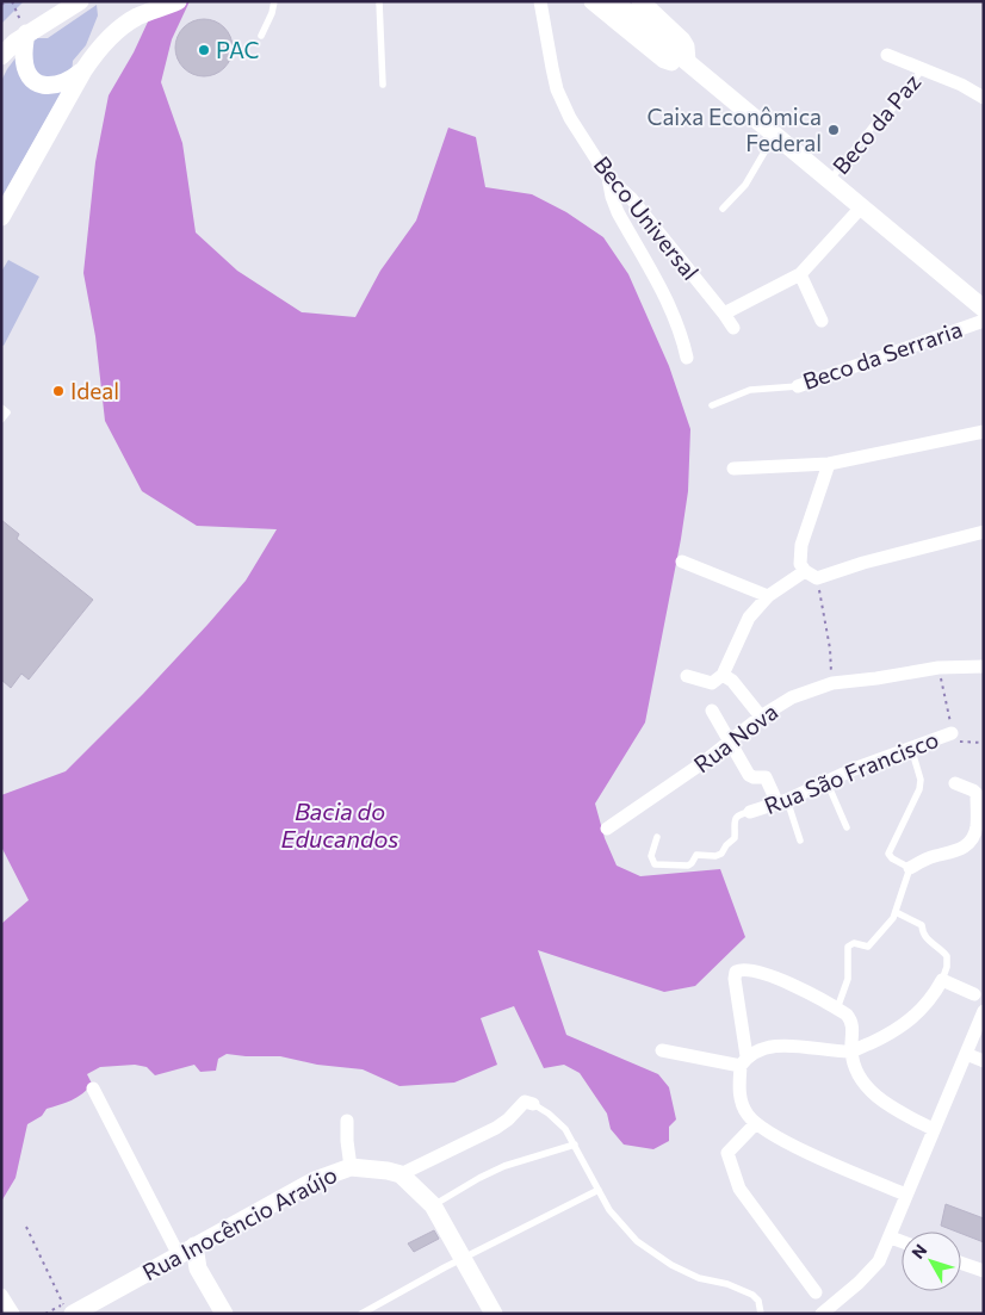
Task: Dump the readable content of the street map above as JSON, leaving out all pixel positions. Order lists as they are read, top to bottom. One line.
{"streets":{"street":["Beco Universal","Beco da Serraria","Rua Nova","Rua São Francisco","Rua Inocêncio Araújo"],"lane":["Beco da Paz"]},"water":["Bacia do Educandos"],"places":["PAC","Caixa Econômica Federal","Ideal"],"north":"top left"}
